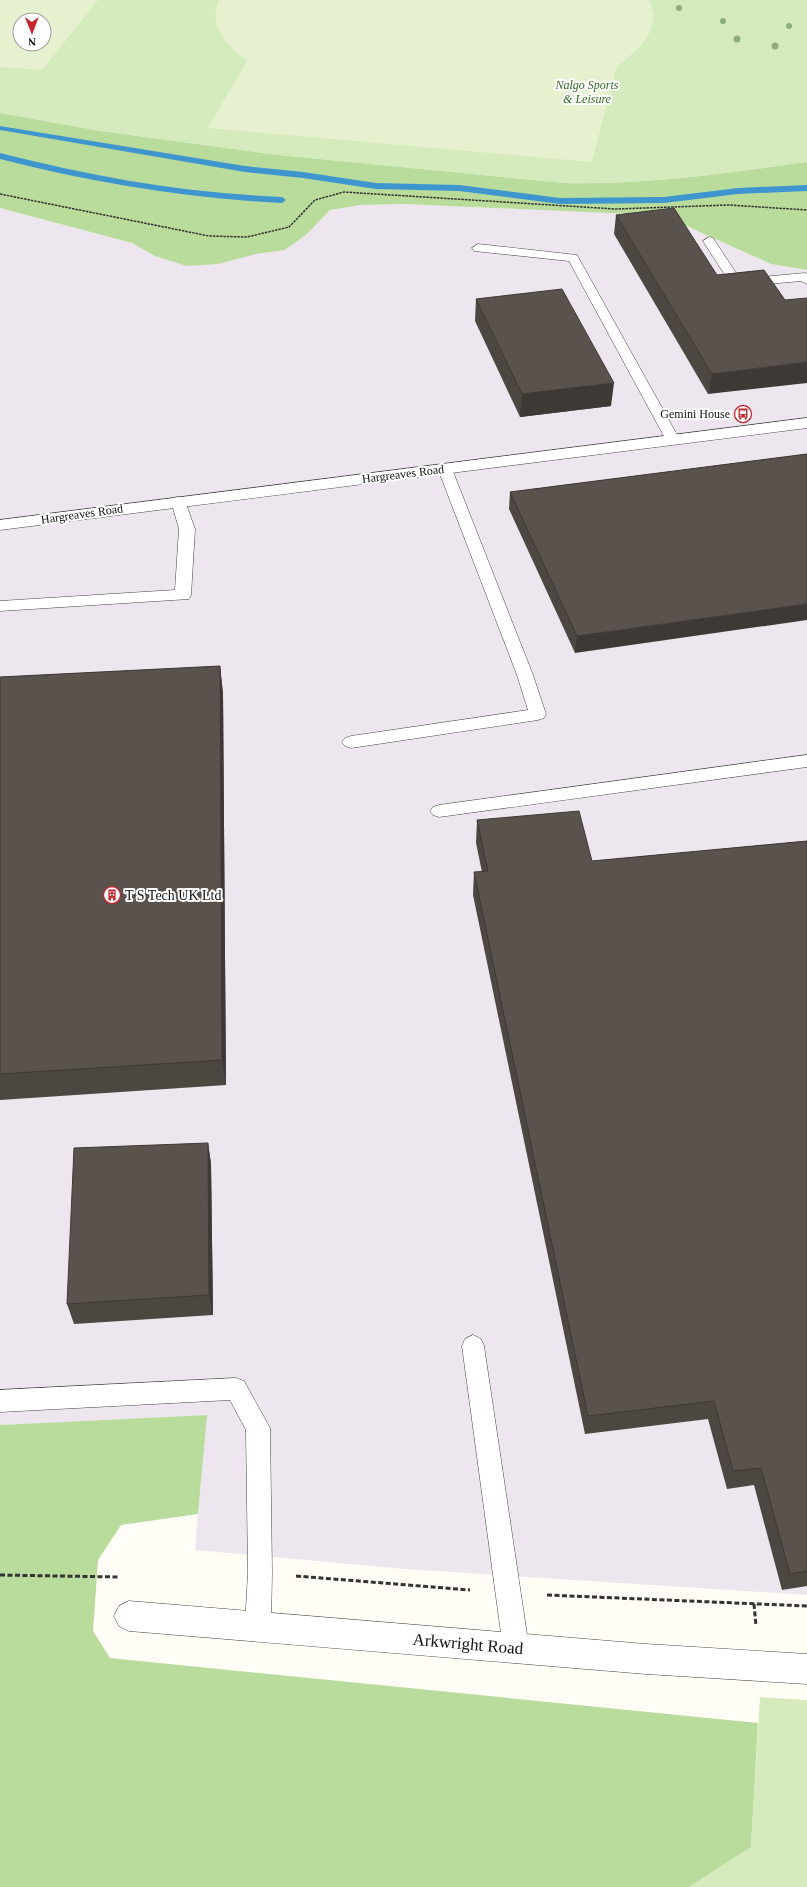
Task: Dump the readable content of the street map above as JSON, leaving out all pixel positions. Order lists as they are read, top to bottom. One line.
{"streets":{"street":["Hargreaves Road","Arkwright Road"]},"parks":["Nalgo Sports & Leisure"],"places":{"bus stop":["Gemini House"],"building":["T S Tech UK Ltd"]},"north":"bottom"}
